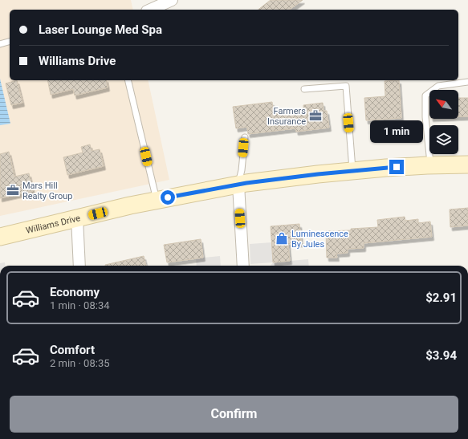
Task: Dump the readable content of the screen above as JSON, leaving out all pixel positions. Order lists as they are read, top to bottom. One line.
{"streets":{"main road":["Williams Drive"]},"places":{"office":["Farmers Insurance","Mars Hill Realty Group"],"shop":["Luminescence By Jules"]},"north":"top left","page":{"banner":["Laser Lounge Med Spa","Williams Drive"],"bubble":"1 min","list":[{"name":"Economy","note":"1 min · 08:34","value":"$2.91"},{"name":"Comfort","note":"2 min · 08:35","value":"$3.94"}],"buttons":"Confirm"}}
